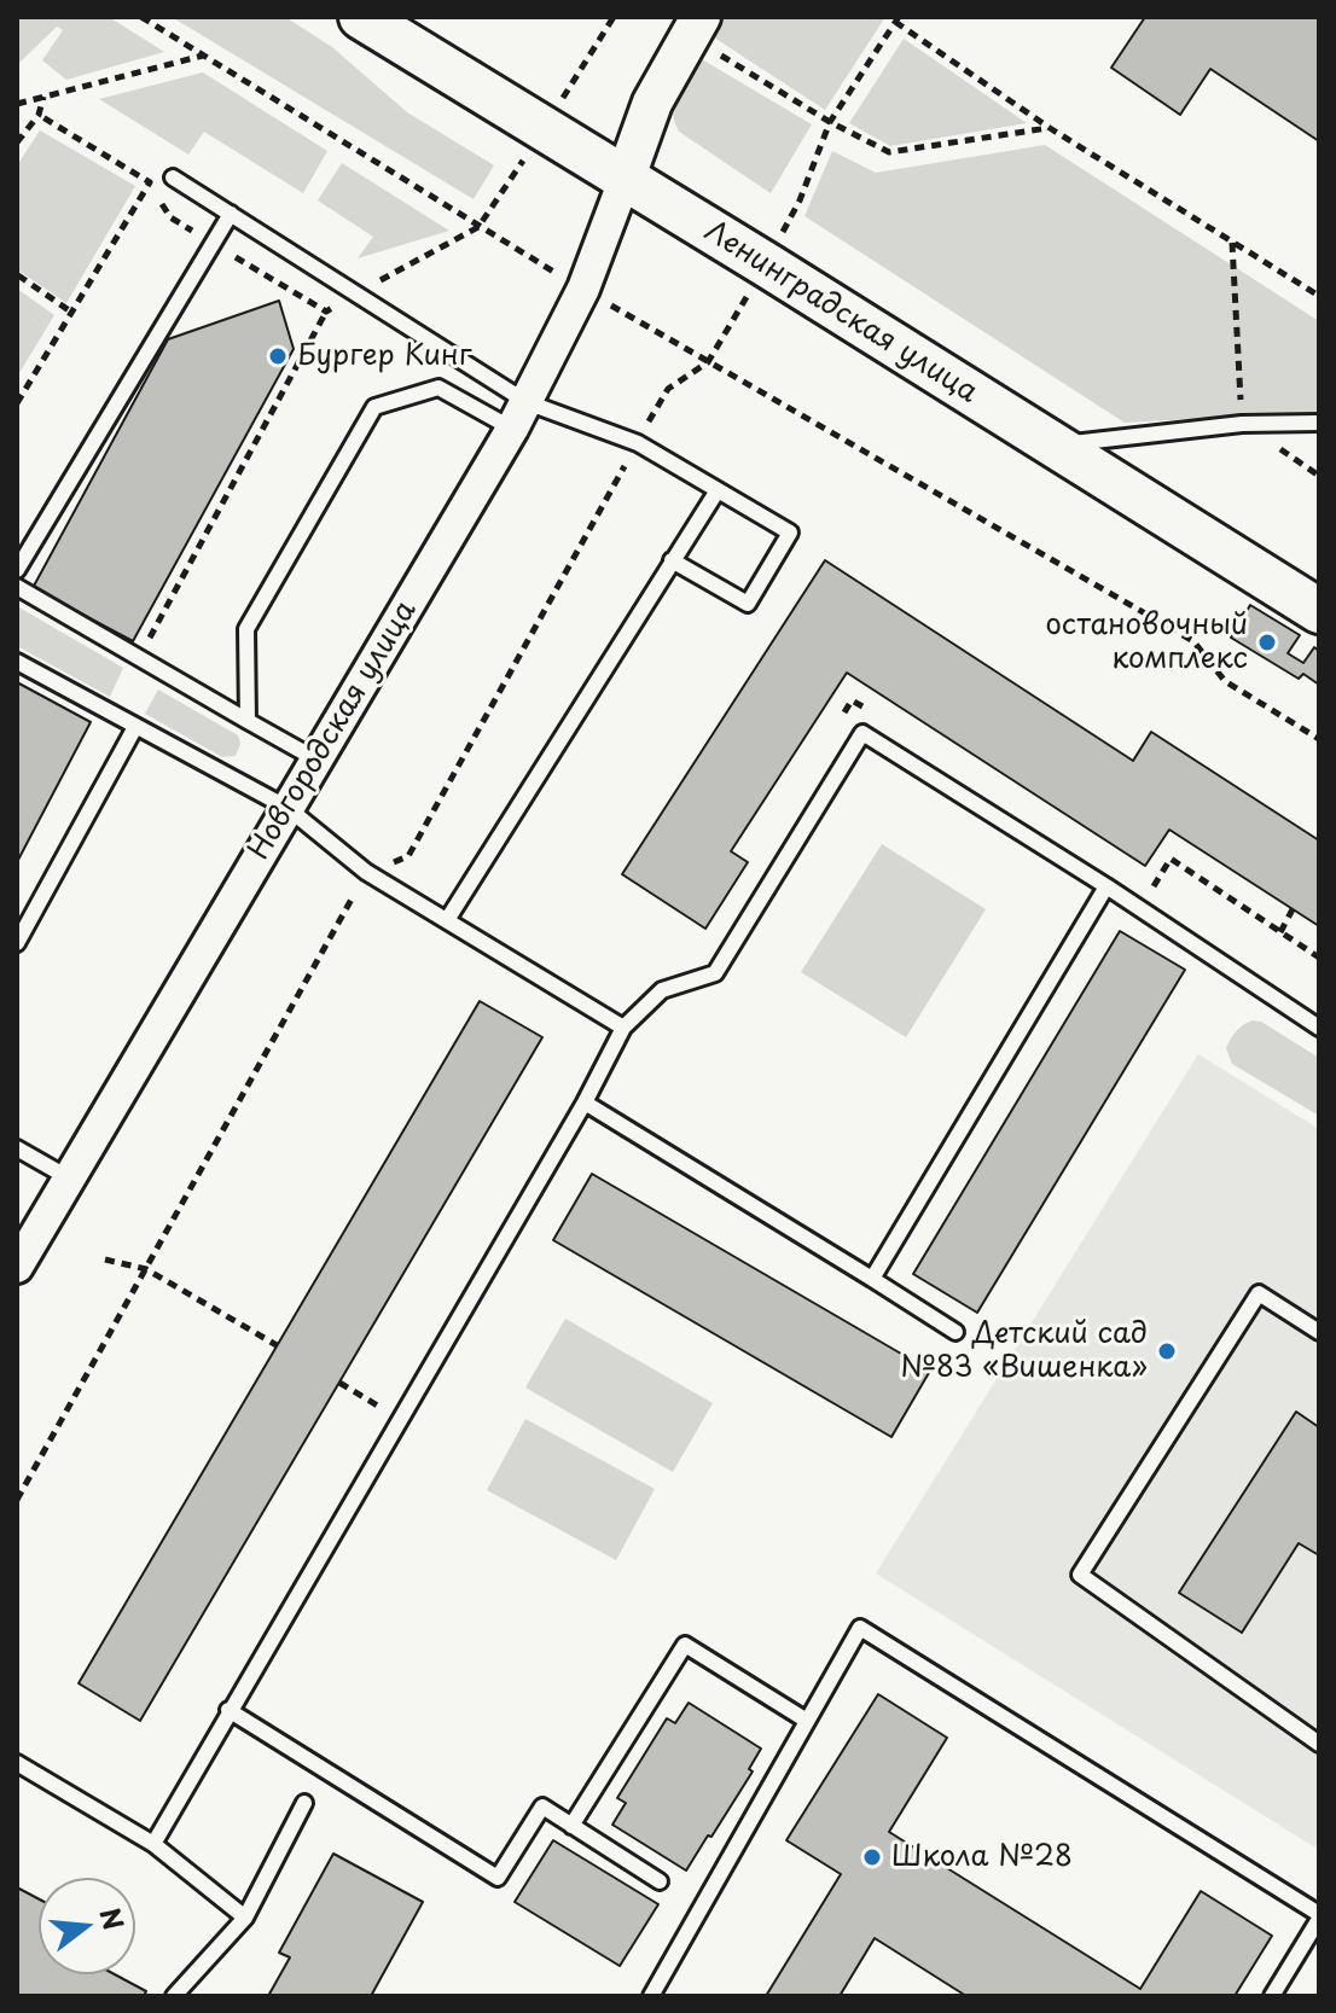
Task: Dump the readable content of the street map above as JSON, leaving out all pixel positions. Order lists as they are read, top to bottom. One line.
{"streets":{"main road":["Ленинградская улица"],"street":["Новгородская улица"]},"crossings":[["Ленинградская улица","Новгородская улица"]],"places":["Бургер Кинг","остановочный комплекс","Детский сад №83 «Вишенка»","Школа №28"],"north":"right"}
